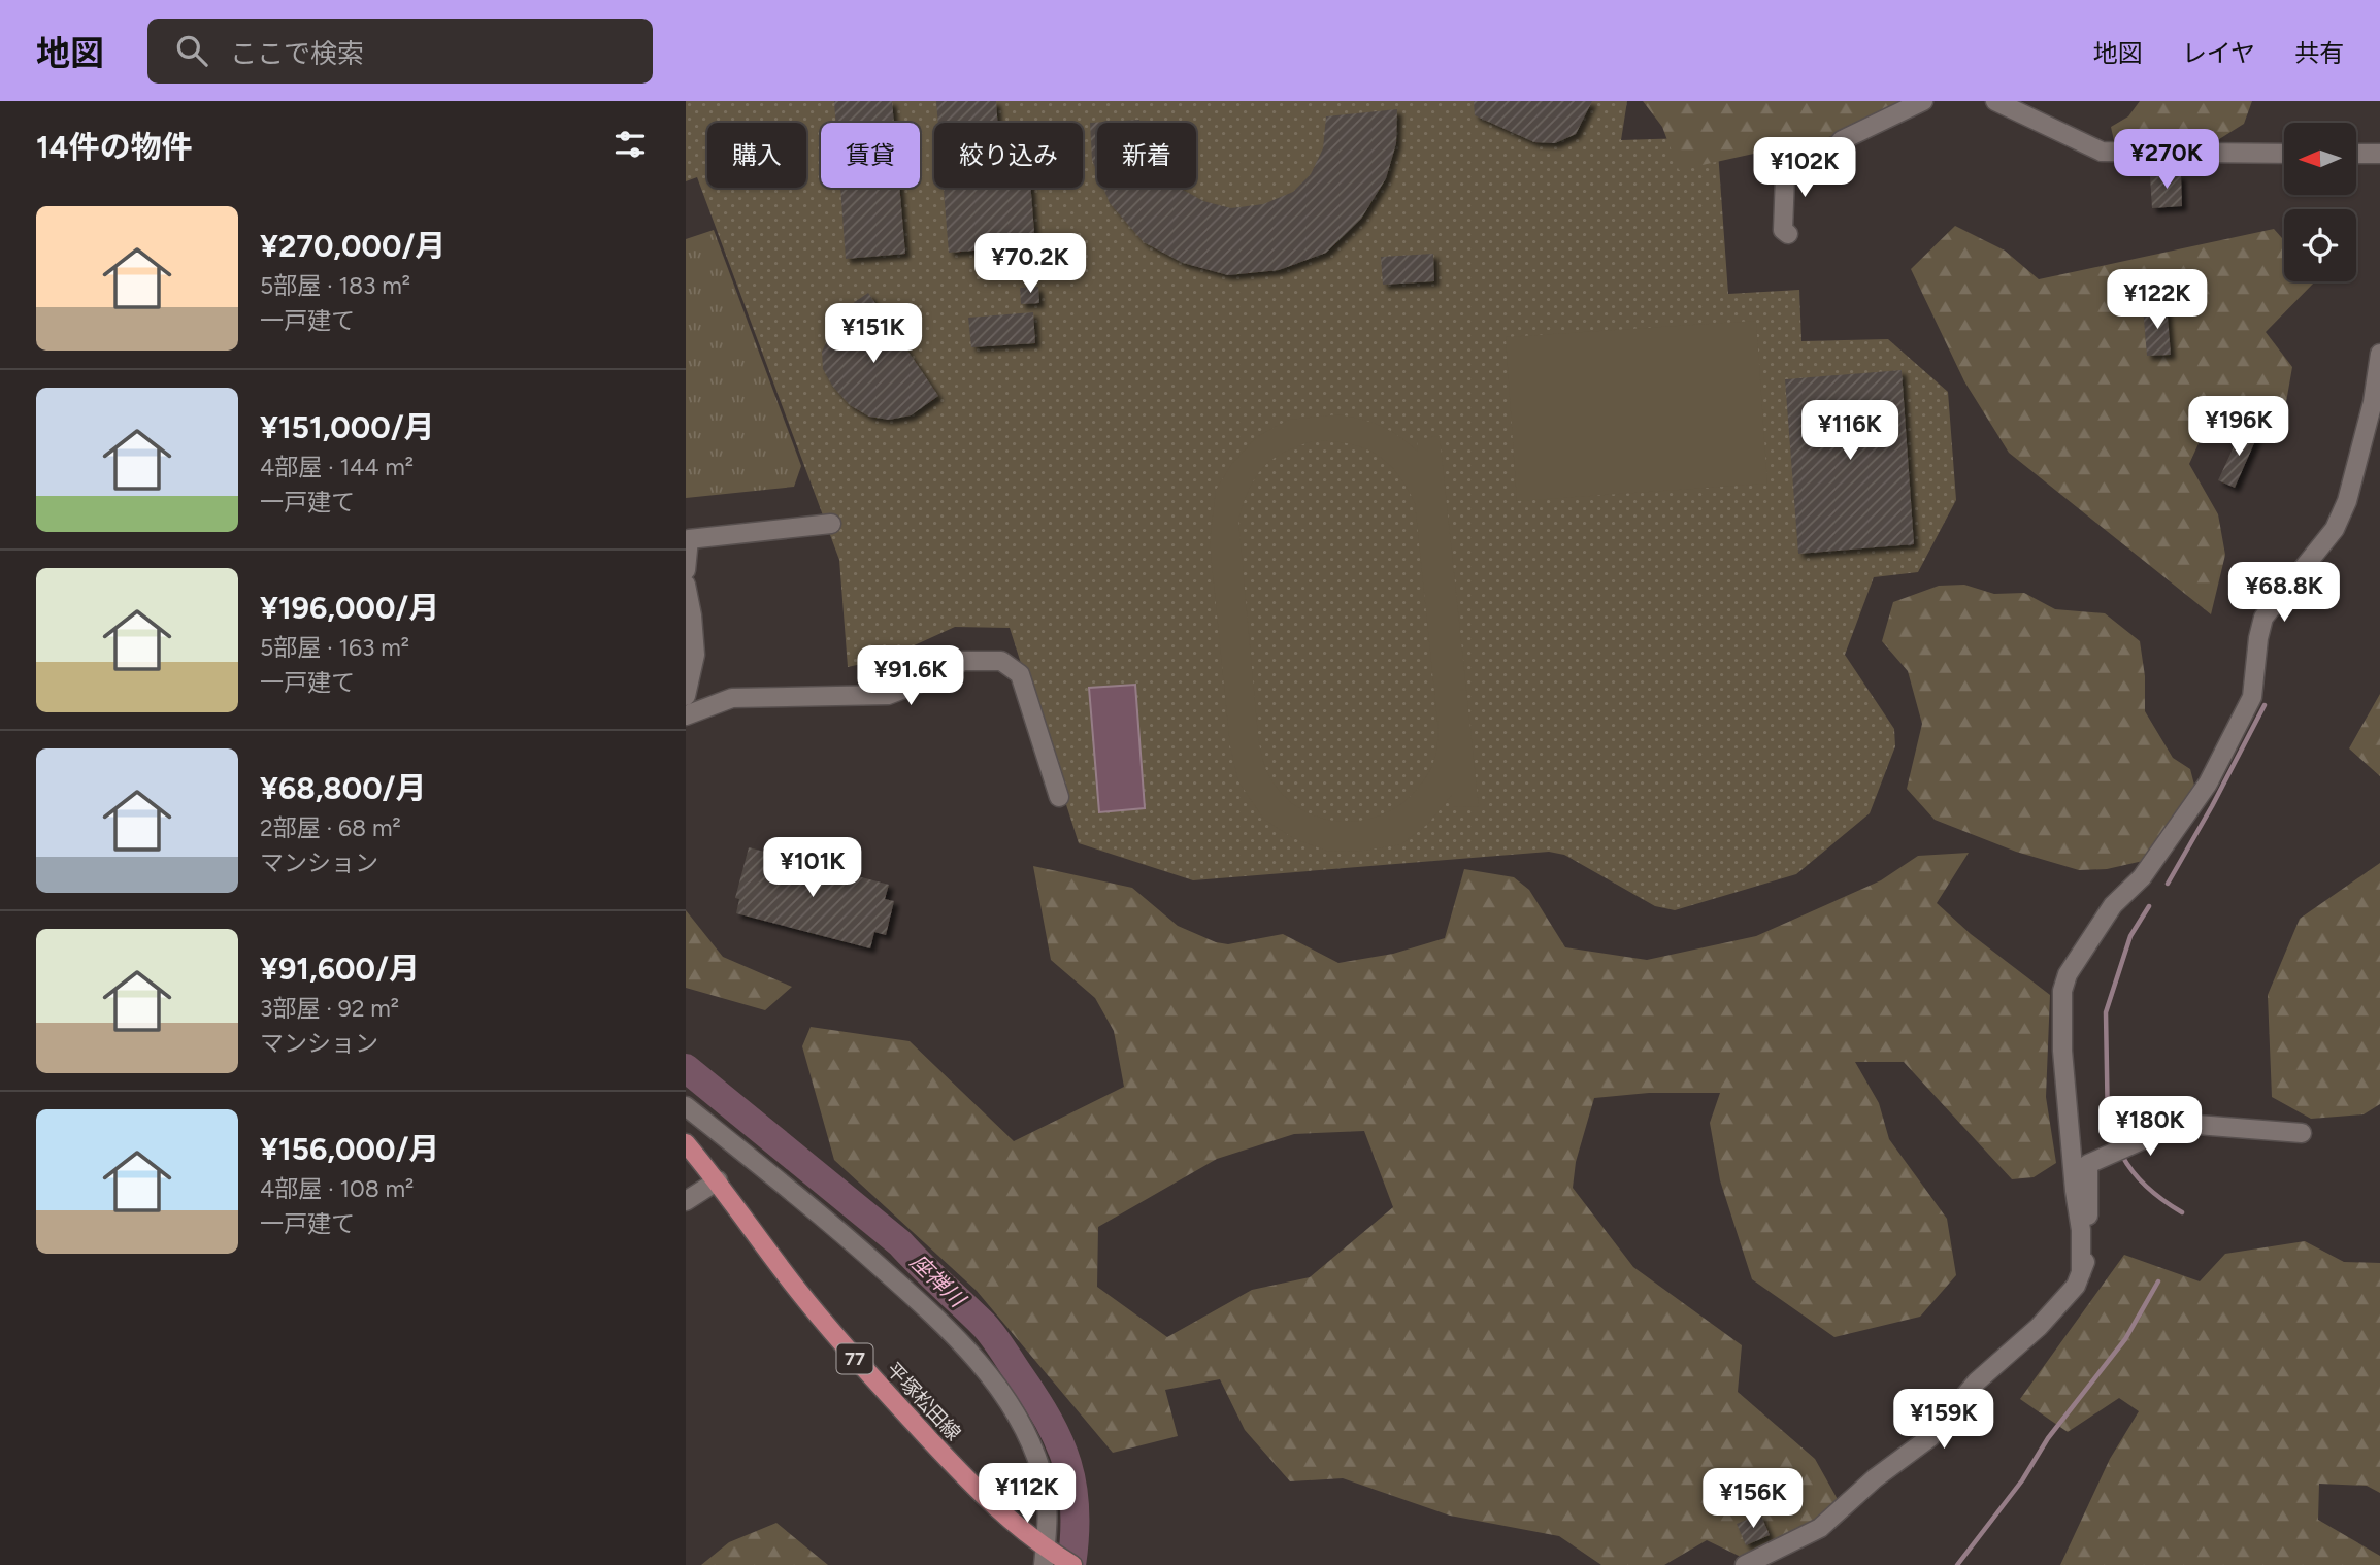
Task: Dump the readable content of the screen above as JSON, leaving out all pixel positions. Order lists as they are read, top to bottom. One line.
{"streets":{"main road":["77","平塚松田線"]},"water":["座禅川"],"north":"left","page":{"header":"地図","search":"ここで検索","nav":["地図","レイヤ","共有"],"heading":"14件の物件","chip":["購入","賃貸","絞り込み","新着"],"price":["¥270K","¥102K","¥70.2K","¥122K","¥151K","¥196K","¥116K","¥68.8K","¥91.6K","¥101K","¥180K","¥159K","¥112K","¥156K"],"list":[{"name":"¥270,000/月","note":"5部屋 · 183 m² · 一戸建て"},{"name":"¥151,000/月","note":"4部屋 · 144 m² · 一戸建て"},{"name":"¥196,000/月","note":"5部屋 · 163 m² · 一戸建て"},{"name":"¥68,800/月","note":"2部屋 · 68 m² · マンション"},{"name":"¥91,600/月","note":"3部屋 · 92 m² · マンション"},{"name":"¥156,000/月","note":"4部屋 · 108 m² · 一戸建て"}]}}
